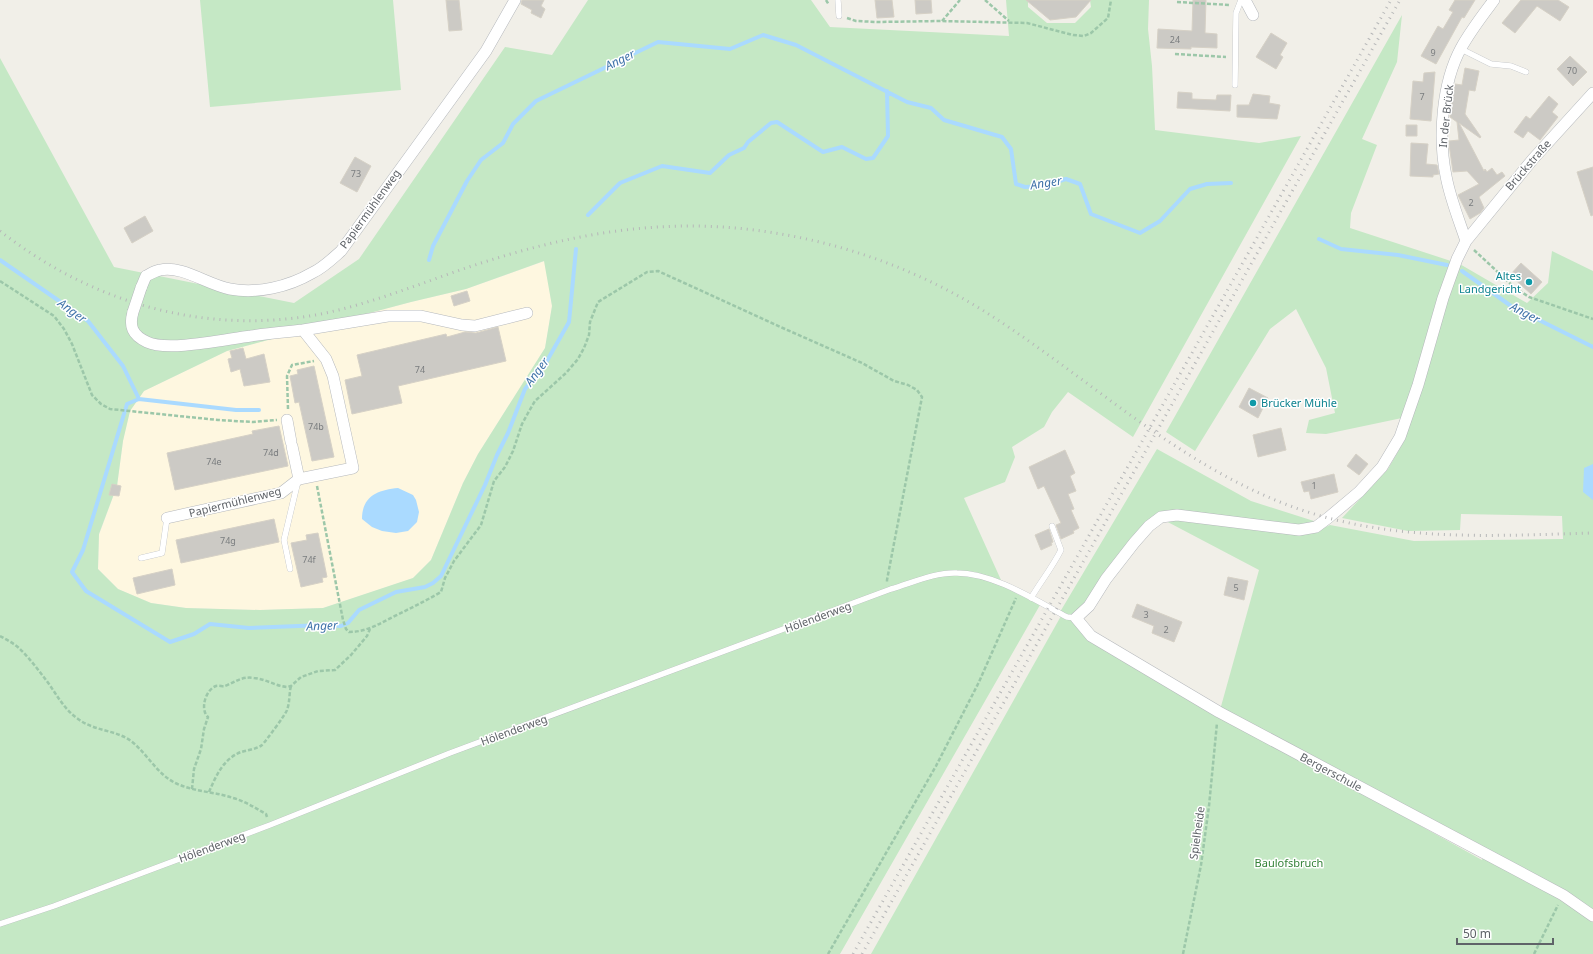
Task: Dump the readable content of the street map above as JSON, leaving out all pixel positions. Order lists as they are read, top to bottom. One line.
{"streets":{"street":["In der Brück","Brückstraße","Papiermühlenweg","Bergerschule"],"lane":["Hölenderweg"],"path":["Spielheide"]},"crossings":[["In der Brück","Brückstraße"],["Hölenderweg","Bergerschule"],["Bergerschule","Spielheide"]],"water":["Anger"],"parks":["Baulofsbruch"],"places":["Altes Landgericht","Brücker Mühle"],"house_numbers":["24","9","70","7","73","2","74","74b","74d","74e","1","74g","74f","5","3","2"],"scale_bar":"50 m"}
